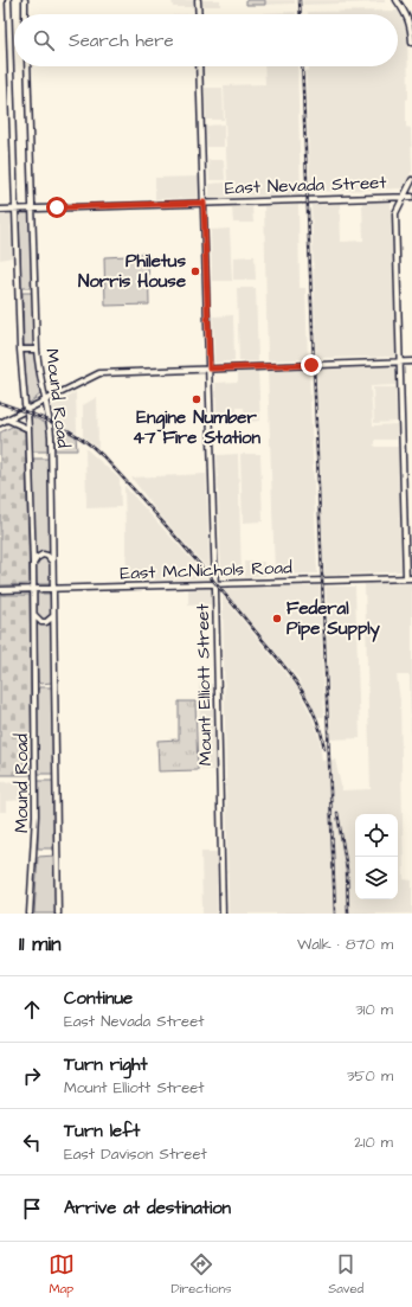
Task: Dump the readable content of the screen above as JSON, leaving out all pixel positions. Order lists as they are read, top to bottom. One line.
{"streets":{"main road":["East Nevada Street","Mound Road","East McNichols Road","Mount Elliott Street"]},"crossings":[["East Nevada Street","Mound Road"],["East Nevada Street","Mount Elliott Street"],["Mound Road","East McNichols Road"],["East McNichols Road","Mount Elliott Street"]],"places":["Philetus Norris House","Engine Number 47 Fire Station","Federal Pipe Supply"],"page":{"search":"Search here","heading":["11 min","Walk · 870 m"],"list":[["Continue","East Nevada Street","310 m"],["Turn right","Mount Elliott Street","350 m"],["Turn left","East Davison Street","210 m"],"Arrive at destination"],"nav":["Map","Directions","Saved"]}}
